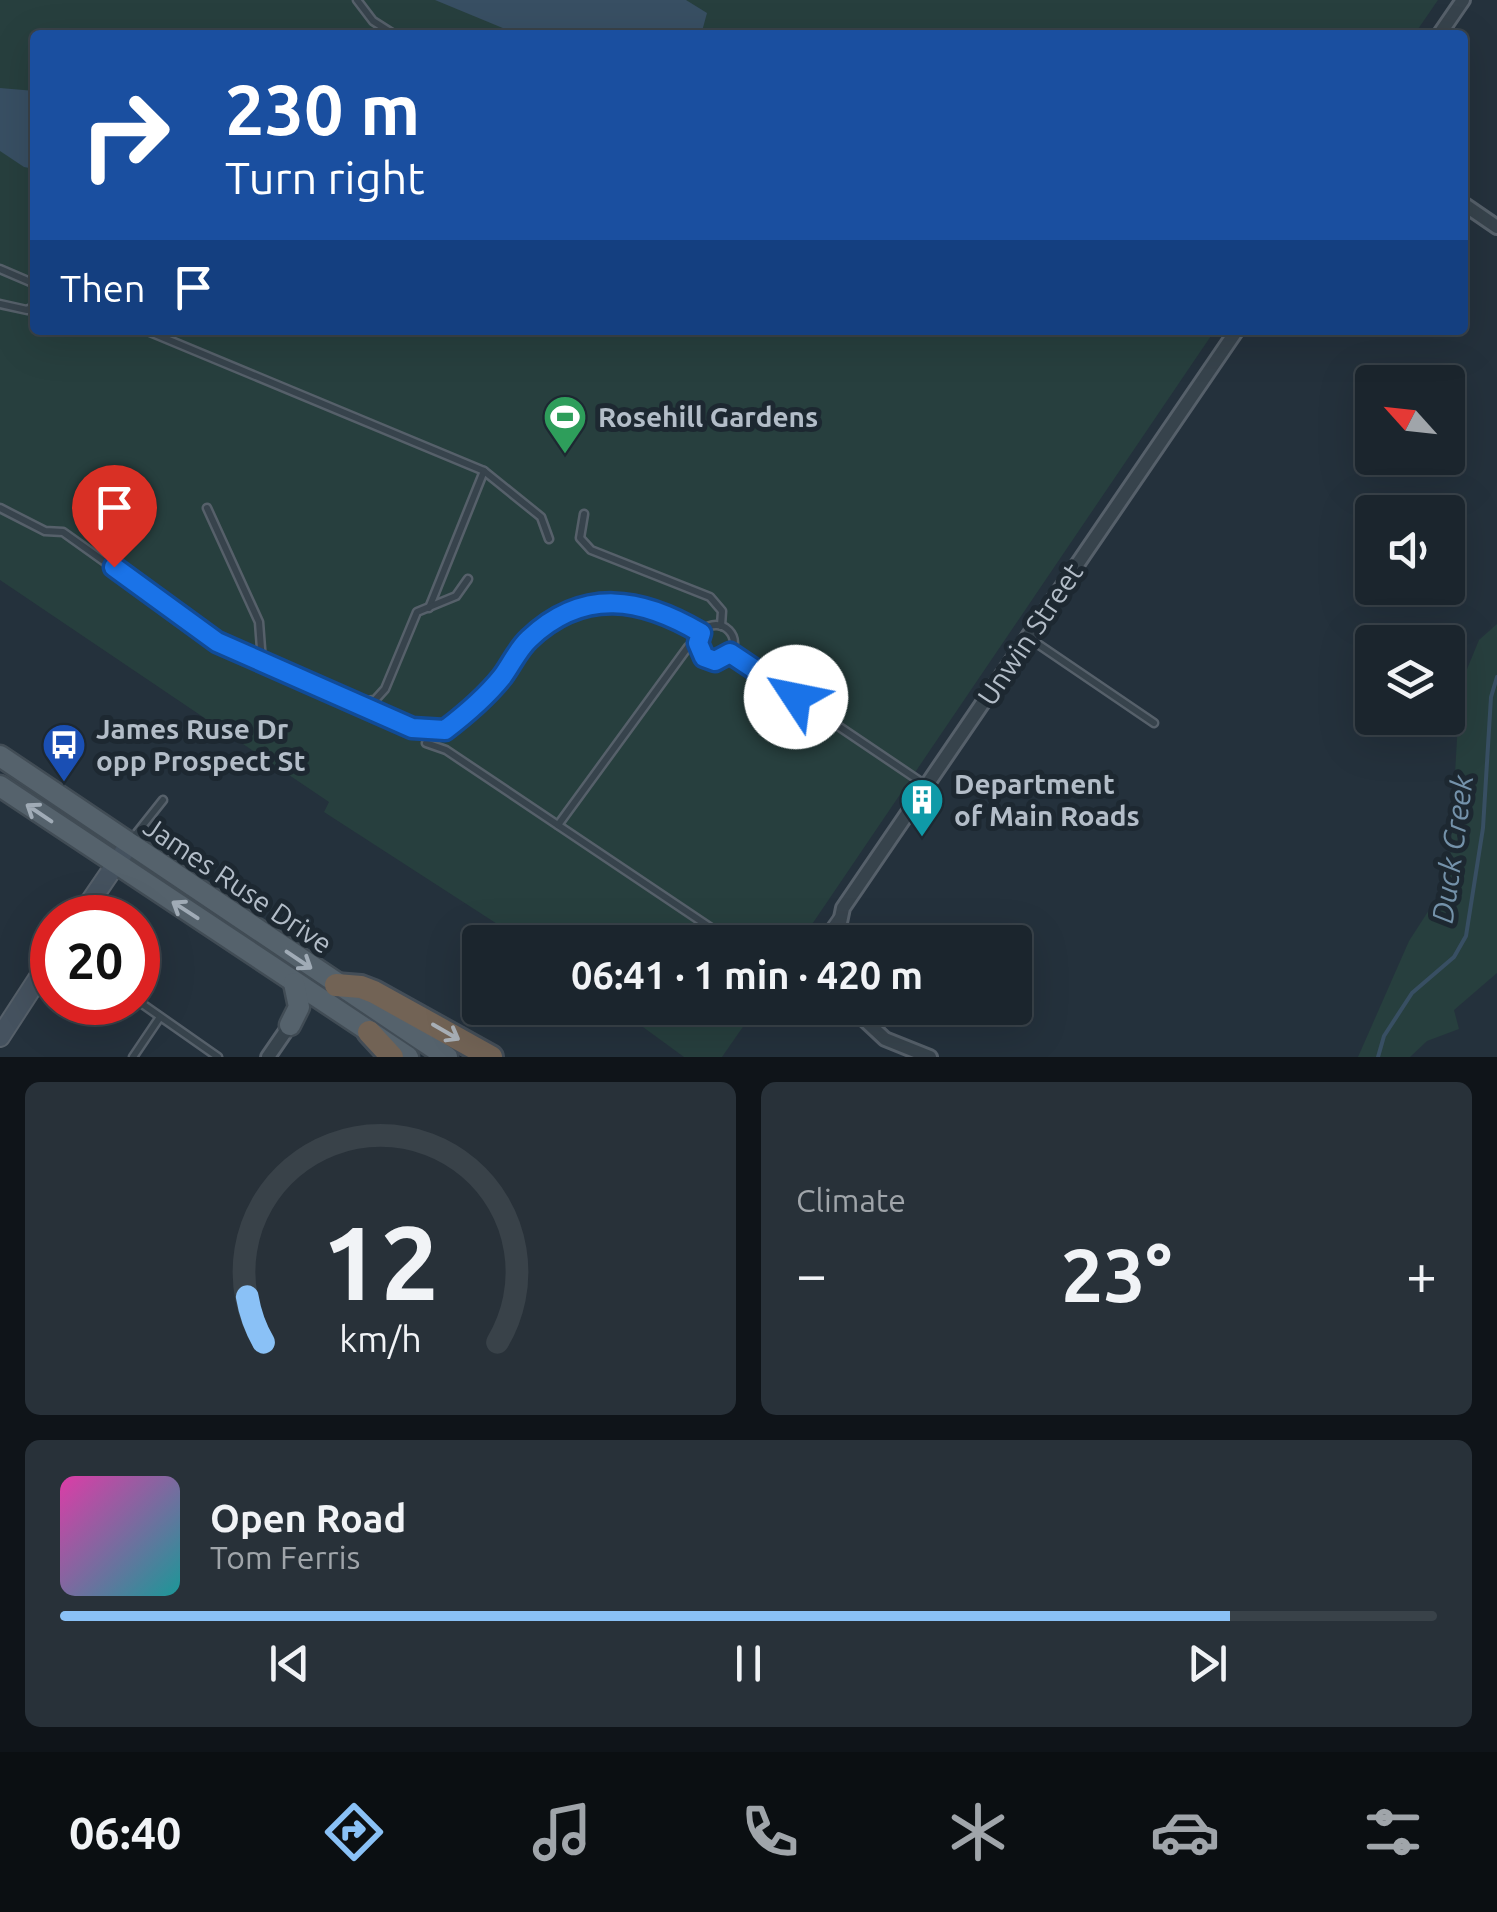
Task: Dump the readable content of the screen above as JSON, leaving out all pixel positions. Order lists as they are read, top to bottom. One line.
{"streets":{"main road":["James Ruse Drive"],"street":["Unwin Street"]},"water":["Duck Creek"],"places":{"sports":["Rosehill Gardens"],"bus stop":["James Ruse Dr opp Prospect St"],"building":["Department of Main Roads"]},"north":"top left","page":{"turn":["230 m","Turn right"],"then":"Then","limit":"20","trip":"06:41 · 1 min · 420 m","tile":"Climate","heat":["−","23°","+"],"song":["Open Road","Tom Ferris"],"tabs":"06:40","gauge":["12","km/h"]}}
